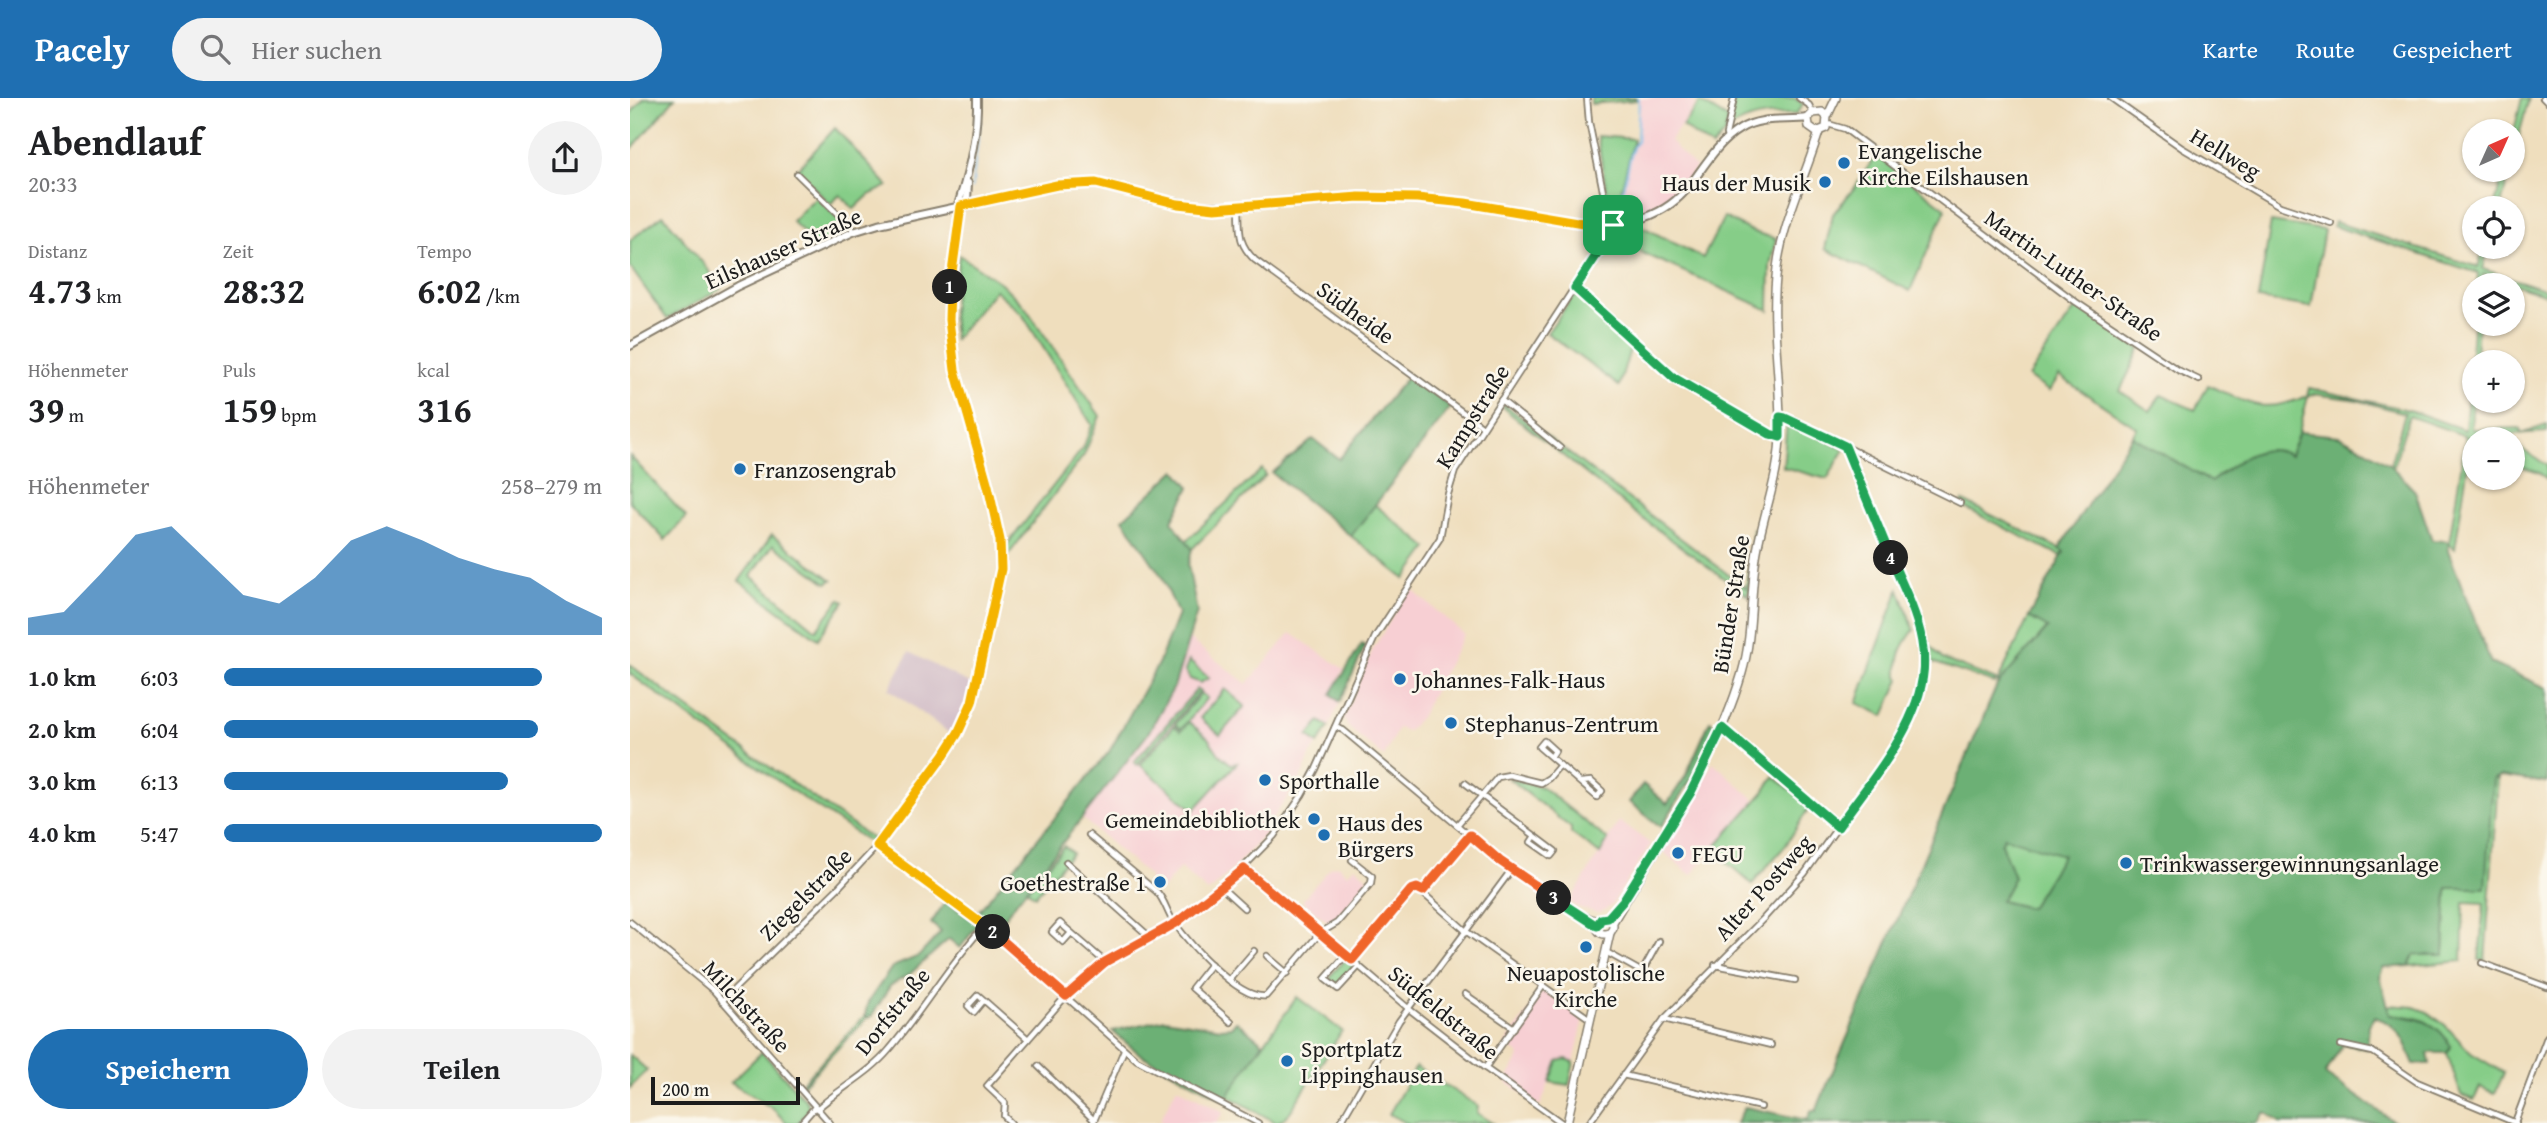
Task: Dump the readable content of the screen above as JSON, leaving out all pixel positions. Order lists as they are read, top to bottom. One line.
{"streets":{"main road":["Bünder Straße"],"street":["Hellweg","Eilshauser Straße","Martin-Luther-Straße","Südheide","Kampstraße","Alter Postweg","Ziegelstraße","Milchstraße","Dorfstraße","Südfeldstraße"]},"crossings":[["Eilshauser Straße","Südheide"],["Eilshauser Straße","Kampstraße"],["Eilshauser Straße","Ziegelstraße"],["Südheide","Kampstraße"],["Kampstraße","Südfeldstraße"],["Ziegelstraße","Milchstraße"],["Milchstraße","Dorfstraße"]],"places":["Evangelische Kirche Eilshausen","Haus der Musik","Franzosengrab","Johannes-Falk-Haus","Stephanus-Zentrum","Sporthalle","Gemeindebibliothek","Haus des Bürgers","FEGU","Trinkwassergewinnungsanlage","Goethestraße 1","Neuapostolische Kirche","Sportplatz Lippinghausen"],"scale_bar":"200 m","north":"top right","page":{"header":"Pacely","search":"Hier suchen","nav":["Karte","Route","Gespeichert"],"heading":["Abendlauf","20:33"],"map_buttons":["+","−"],"stats":[["Distanz","4.73 km"],["Zeit","28:32"],["Tempo","6:02 /km"],["Höhenmeter","39 m"],["Puls","159 bpm"],["kcal","316"]],"pins":["1","4","3","2"],"chart":["Höhenmeter","258–279 m"],"list":[{"name":"1.0 km","note":"6:03"},{"name":"2.0 km","note":"6:04"},{"name":"3.0 km","note":"6:13"},{"name":"4.0 km","note":"5:47"}],"buttons":["Speichern","Teilen"],"scale":"200 m"}}
